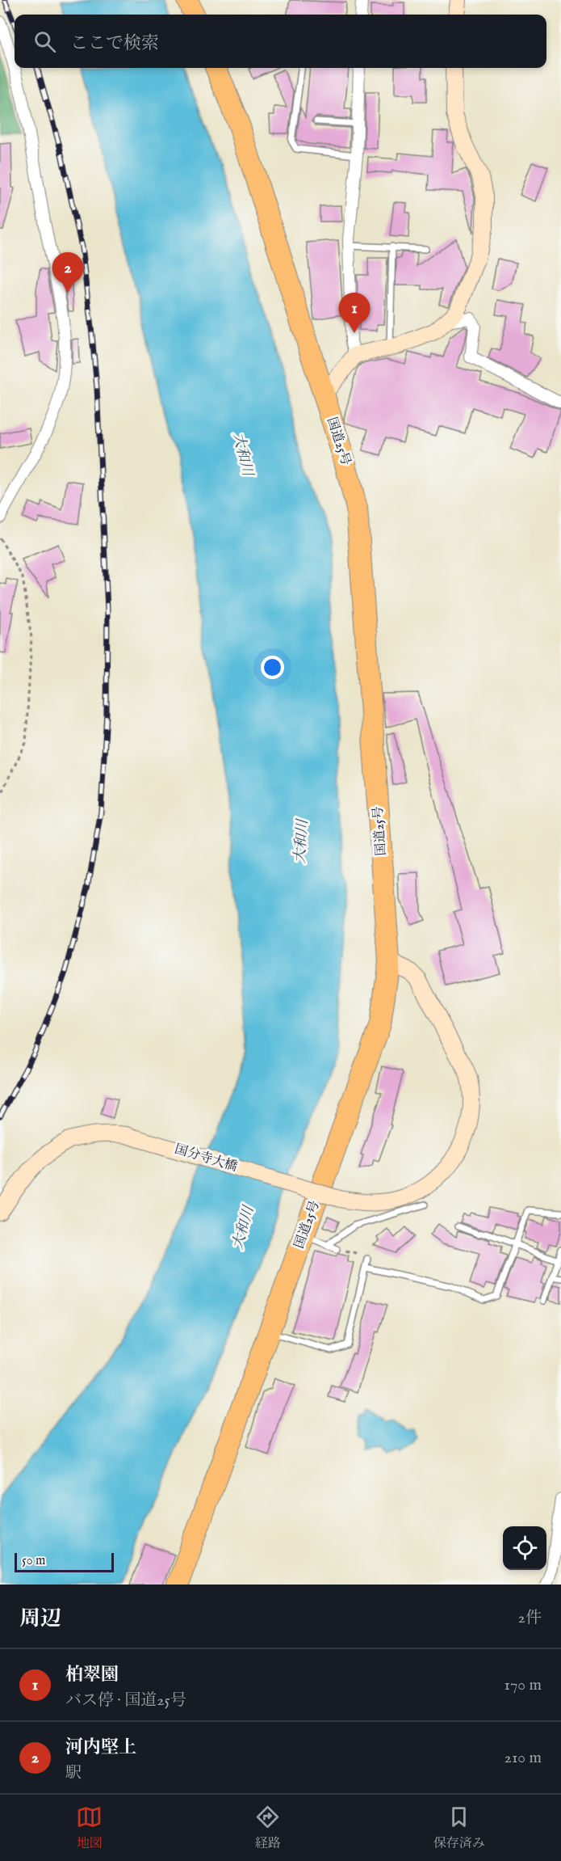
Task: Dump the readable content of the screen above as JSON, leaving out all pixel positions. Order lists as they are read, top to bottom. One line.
{"streets":{"highway":["国道25号"],"street":["国分寺大橋"]},"crossings":[["国道25号","国分寺大橋"]],"water":["大和川"],"scale_bar":"50 m","page":{"search":"ここで検索","pins":["2","1"],"scale":"50 m","heading":["周辺","2件"],"list":[{"mark":"1","name":"柏翠園","note":"バス停 · 国道25号","value":"170 m"},{"mark":"2","name":"河内堅上","note":"駅","value":"210 m"}],"nav":["地図","経路","保存済み"]}}
